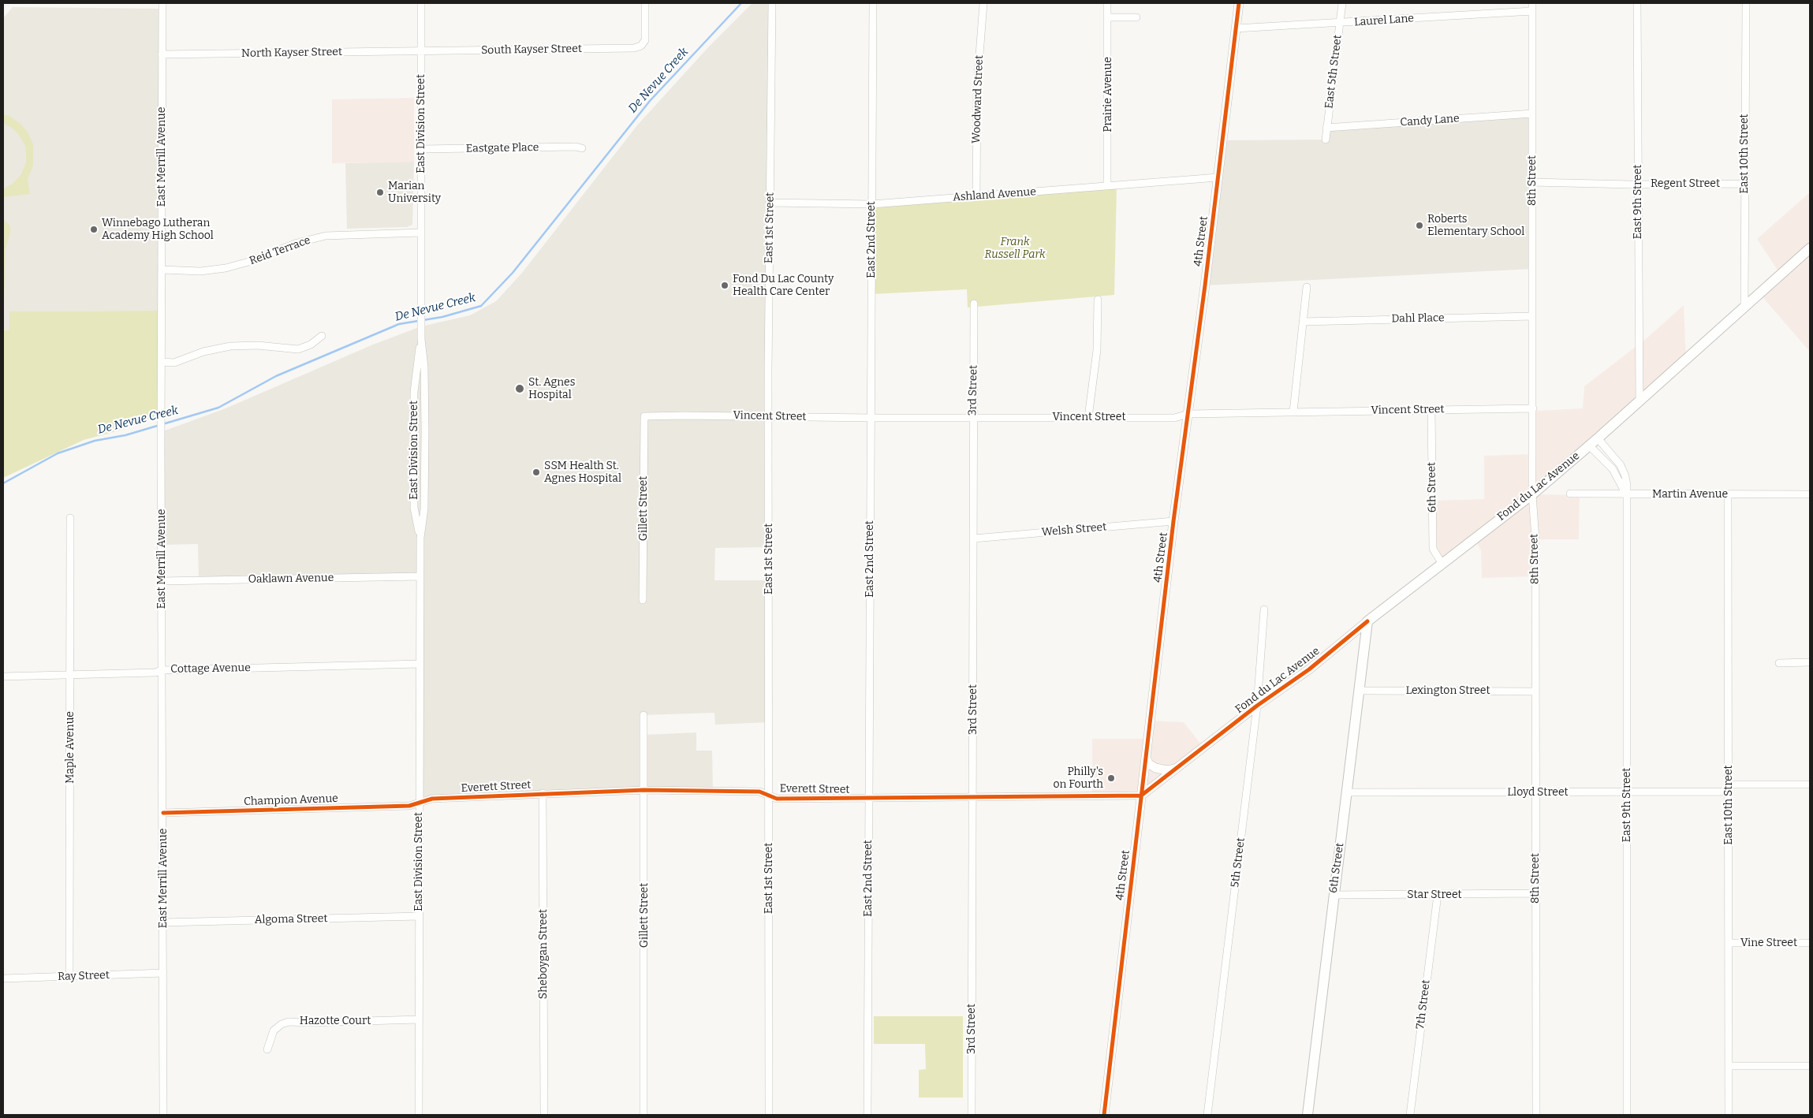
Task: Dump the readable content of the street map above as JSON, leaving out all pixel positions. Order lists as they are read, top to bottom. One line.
{"streets":{"main road":["Fond du Lac Avenue","6th Street"],"street":["Laurel Lane","South Kayser Street","North Kayser Street","East 5th Street","Prairie Avenue","Woodward Street","Candy Lane","East Division Street","Eastgate Place","East 10th Street","East Merrill Avenue","8th Street","Regent Street","Ashland Avenue","East 9th Street","East 1st Street","East 2nd Street","4th Street","Reid Terrace","Dahl Place","3rd Street","Vincent Street","Martin Avenue","Gillett Street","Welsh Street","Oaklawn Avenue","Cottage Avenue","Lexington Street","Maple Avenue","Everett Street","Lloyd Street","Champion Avenue","5th Street","Star Street","Algoma Street","Vine Street","Sheboygan Street","Ray Street","7th Street","Hazotte Court"]},"crossings":[["Laurel Lane","East 5th Street"],["Laurel Lane","8th Street"],["Laurel Lane","4th Street"],["South Kayser Street","North Kayser Street"],["South Kayser Street","East Division Street"],["North Kayser Street","East Division Street"],["North Kayser Street","East Merrill Avenue"],["East 5th Street","Candy Lane"],["Prairie Avenue","Ashland Avenue"],["Woodward Street","Ashland Avenue"],["Candy Lane","8th Street"],["East Division Street","Eastgate Place"],["East Division Street","Reid Terrace"],["East Division Street","Oaklawn Avenue"],["East Division Street","Cottage Avenue"],["East Division Street","Everett Street"],["East Division Street","Champion Avenue"],["East Division Street","Algoma Street"],["East Division Street","Hazotte Court"],["East 10th Street","Regent Street"],["East 10th Street","Fond du Lac Avenue"],["East 10th Street","Martin Avenue"],["East 10th Street","Lloyd Street"],["East 10th Street","Vine Street"],["East Merrill Avenue","Reid Terrace"],["East Merrill Avenue","Oaklawn Avenue"],["East Merrill Avenue","Cottage Avenue"],["East Merrill Avenue","Champion Avenue"],["East Merrill Avenue","Algoma Street"],["East Merrill Avenue","Ray Street"],["8th Street","Regent Street"],["8th Street","Dahl Place"],["8th Street","Vincent Street"],["8th Street","Fond du Lac Avenue"],["8th Street","Lexington Street"],["8th Street","Lloyd Street"],["8th Street","Star Street"],["Regent Street","East 9th Street"],["Ashland Avenue","East 1st Street"],["Ashland Avenue","East 2nd Street"],["Ashland Avenue","4th Street"],["East 9th Street","Fond du Lac Avenue"],["East 9th Street","Martin Avenue"],["East 9th Street","Lloyd Street"],["East 1st Street","Vincent Street"],["East 1st Street","Everett Street"],["East 2nd Street","Vincent Street"],["East 2nd Street","Everett Street"],["4th Street","Vincent Street"],["4th Street","Fond du Lac Avenue"],["4th Street","Welsh Street"],["4th Street","Everett Street"],["3rd Street","Vincent Street"],["3rd Street","Welsh Street"],["3rd Street","Everett Street"],["Vincent Street","6th Street"],["Vincent Street","Gillett Street"],["Fond du Lac Avenue","6th Street"],["Fond du Lac Avenue","Everett Street"],["Fond du Lac Avenue","5th Street"],["6th Street","Lexington Street"],["6th Street","Lloyd Street"],["6th Street","Star Street"],["Gillett Street","Everett Street"],["Cottage Avenue","Maple Avenue"],["Maple Avenue","Ray Street"],["Everett Street","Champion Avenue"],["Everett Street","Sheboygan Street"],["Star Street","7th Street"]],"water":["De Nevue Creek"],"parks":["Frank Russell Park"],"places":["Marian University","Roberts Elementary School","Winnebago Lutheran Academy High School","Fond Du Lac County Health Care Center","St. Agnes Hospital","SSM Health St. Agnes Hospital","Philly's on Fourth"]}
